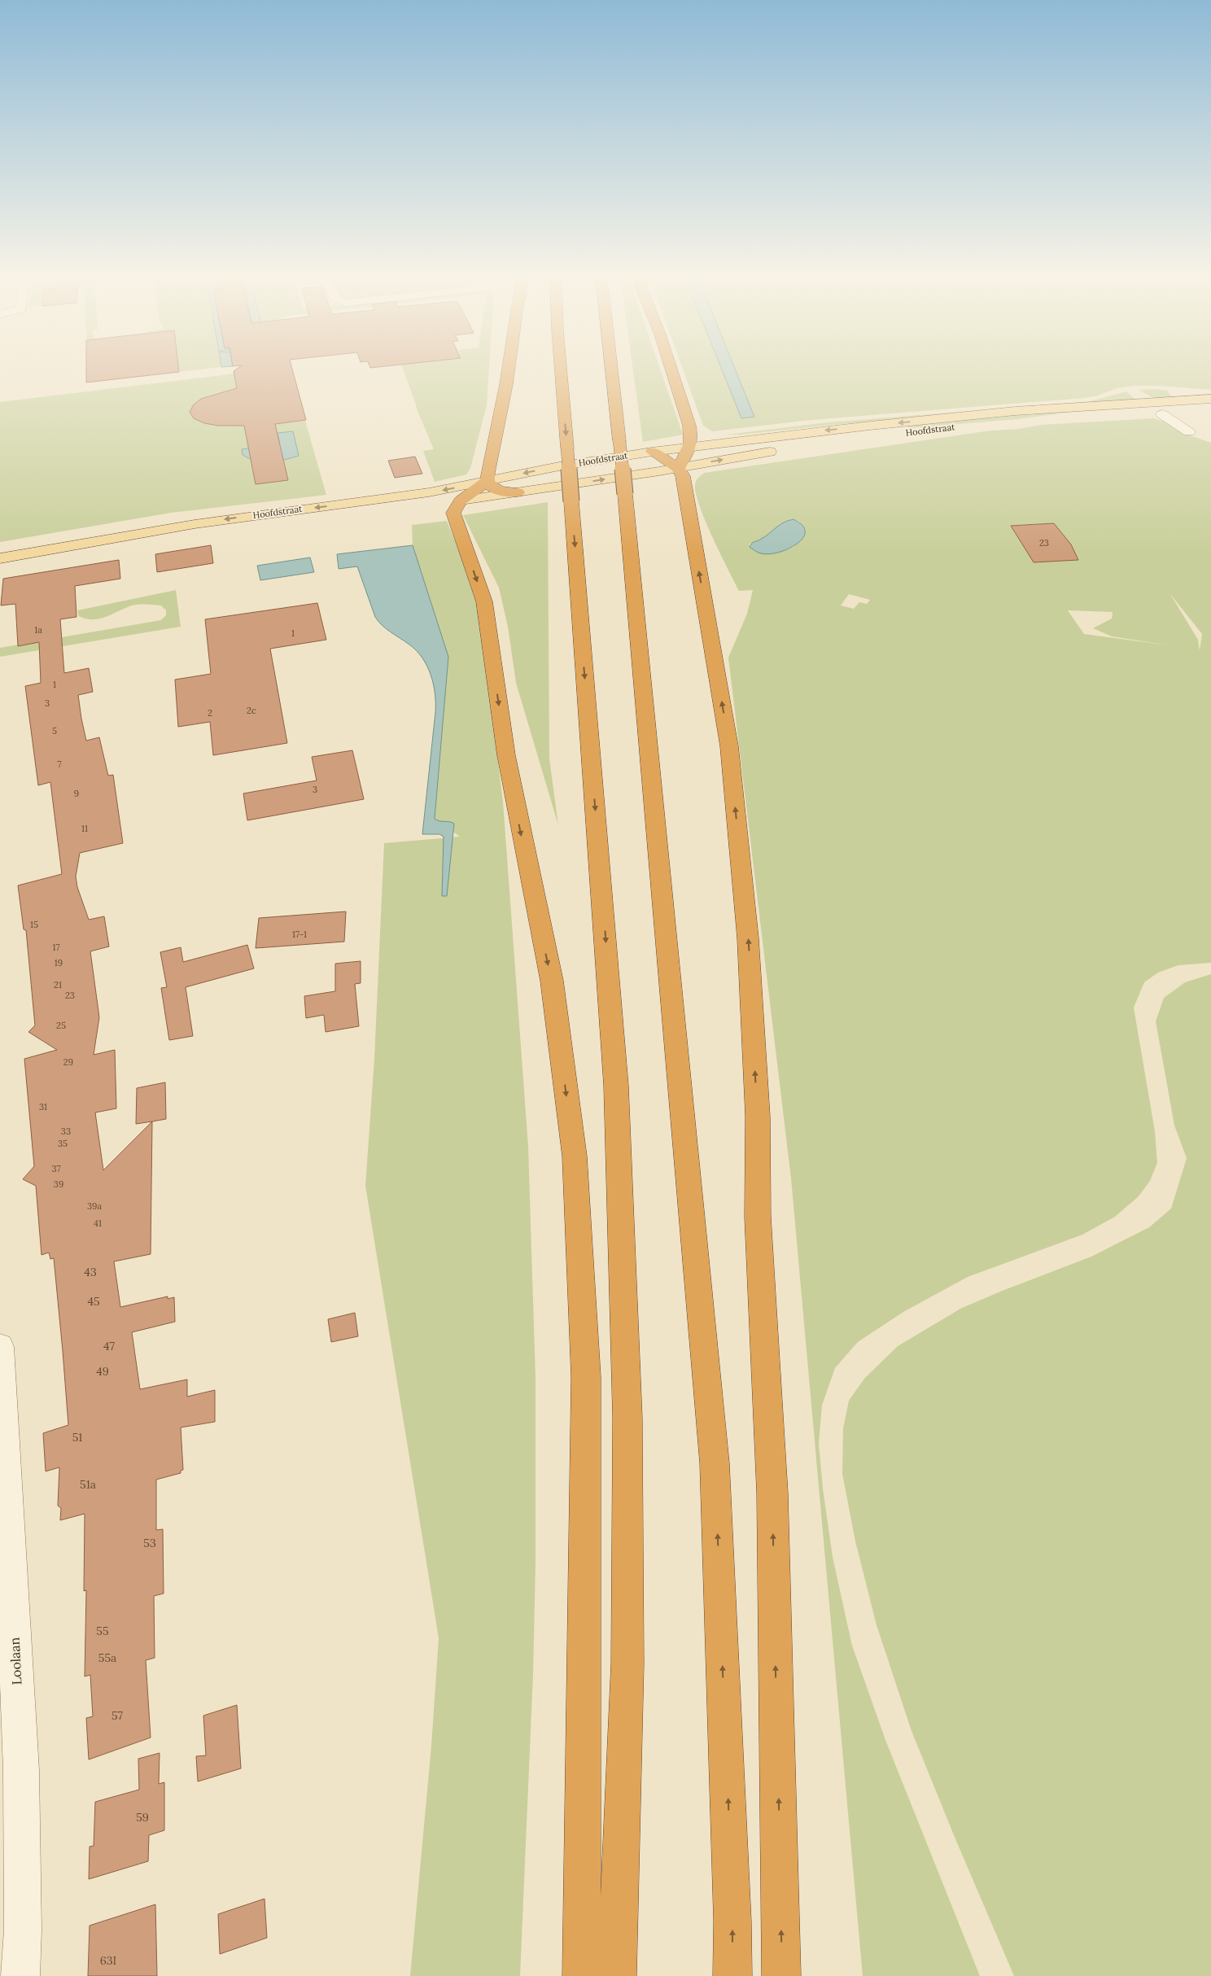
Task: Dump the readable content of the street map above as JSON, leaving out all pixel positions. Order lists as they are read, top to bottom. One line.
{"streets":{"main road":["Hoofdstraat"],"street":["Loolaan"]},"house_numbers":["23","1a","1","1","3","2c","2","5","7","3","9","11","15","17-1","17","19","21","23","25","29","31","33","35","37","39","39a","41","43","45","47","49","51","51a","53","55","55a","57","59","63I"]}
